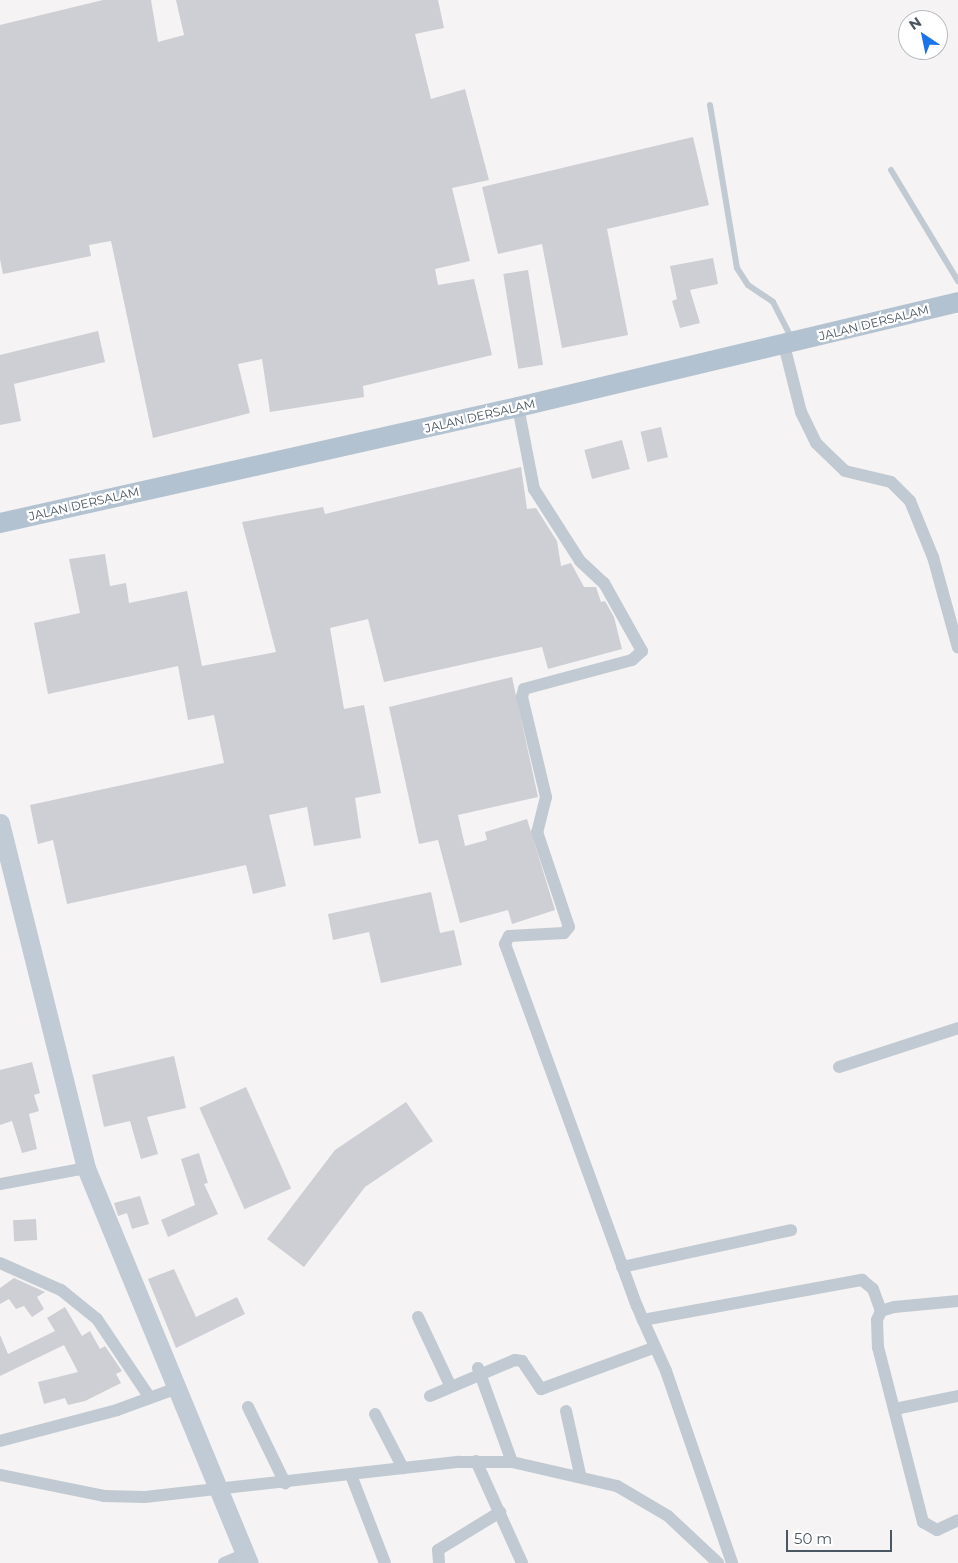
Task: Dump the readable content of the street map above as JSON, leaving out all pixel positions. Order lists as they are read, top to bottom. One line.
{"streets":{"main road":["JALAN DERSALAM"]},"scale_bar":"50 m","north":"top left"}
